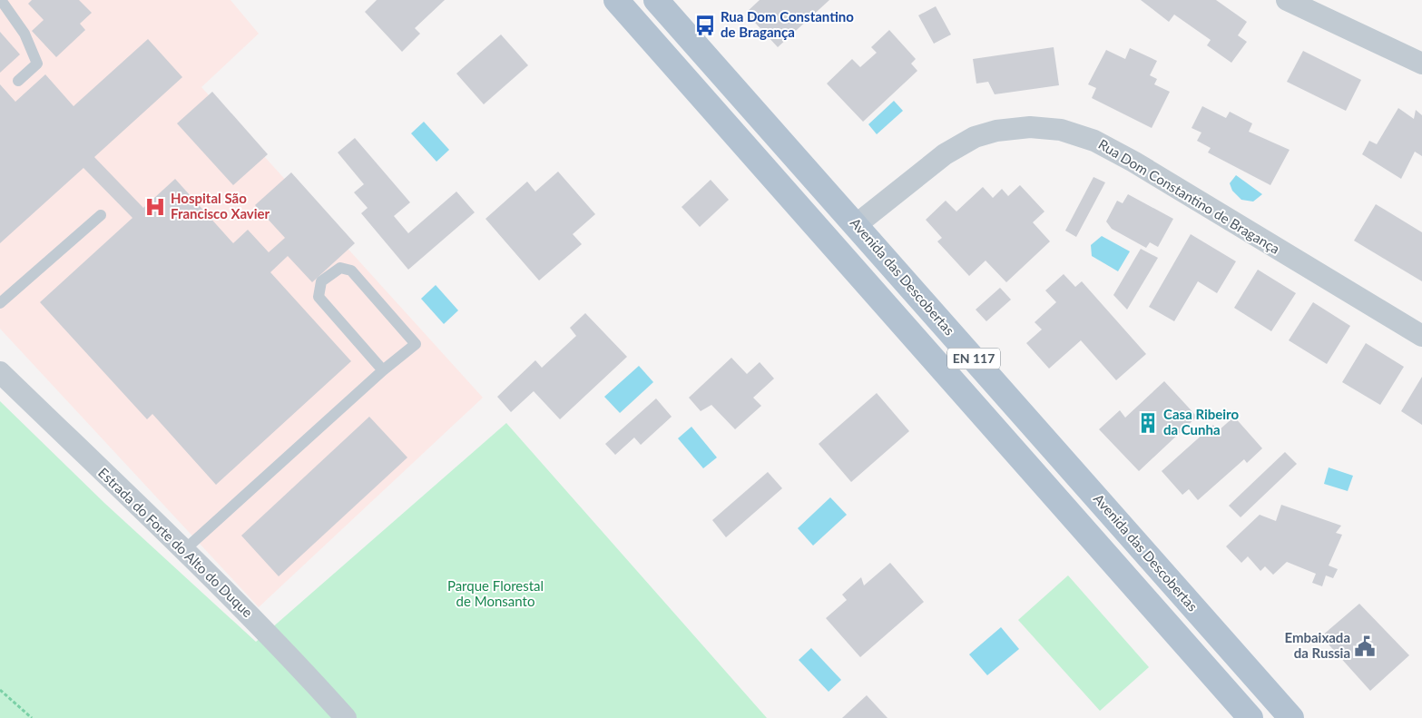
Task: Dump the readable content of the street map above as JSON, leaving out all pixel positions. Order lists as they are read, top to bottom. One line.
{"streets":{"main road":["Avenida das Descobertas","EN 117"],"street":["Rua Dom Constantino de Bragança","Estrada do Forte do Alto do Duque"]},"crossings":[["Rua Dom Constantino de Bragança","Avenida das Descobertas"]],"parks":["Parque Florestal de Monsanto"],"places":{"bus stop":["Rua Dom Constantino de Bragança"],"hospital":["Hospital São Francisco Xavier"],"building":["Casa Ribeiro da Cunha"],"public building":["Embaixada da Russia"]}}
